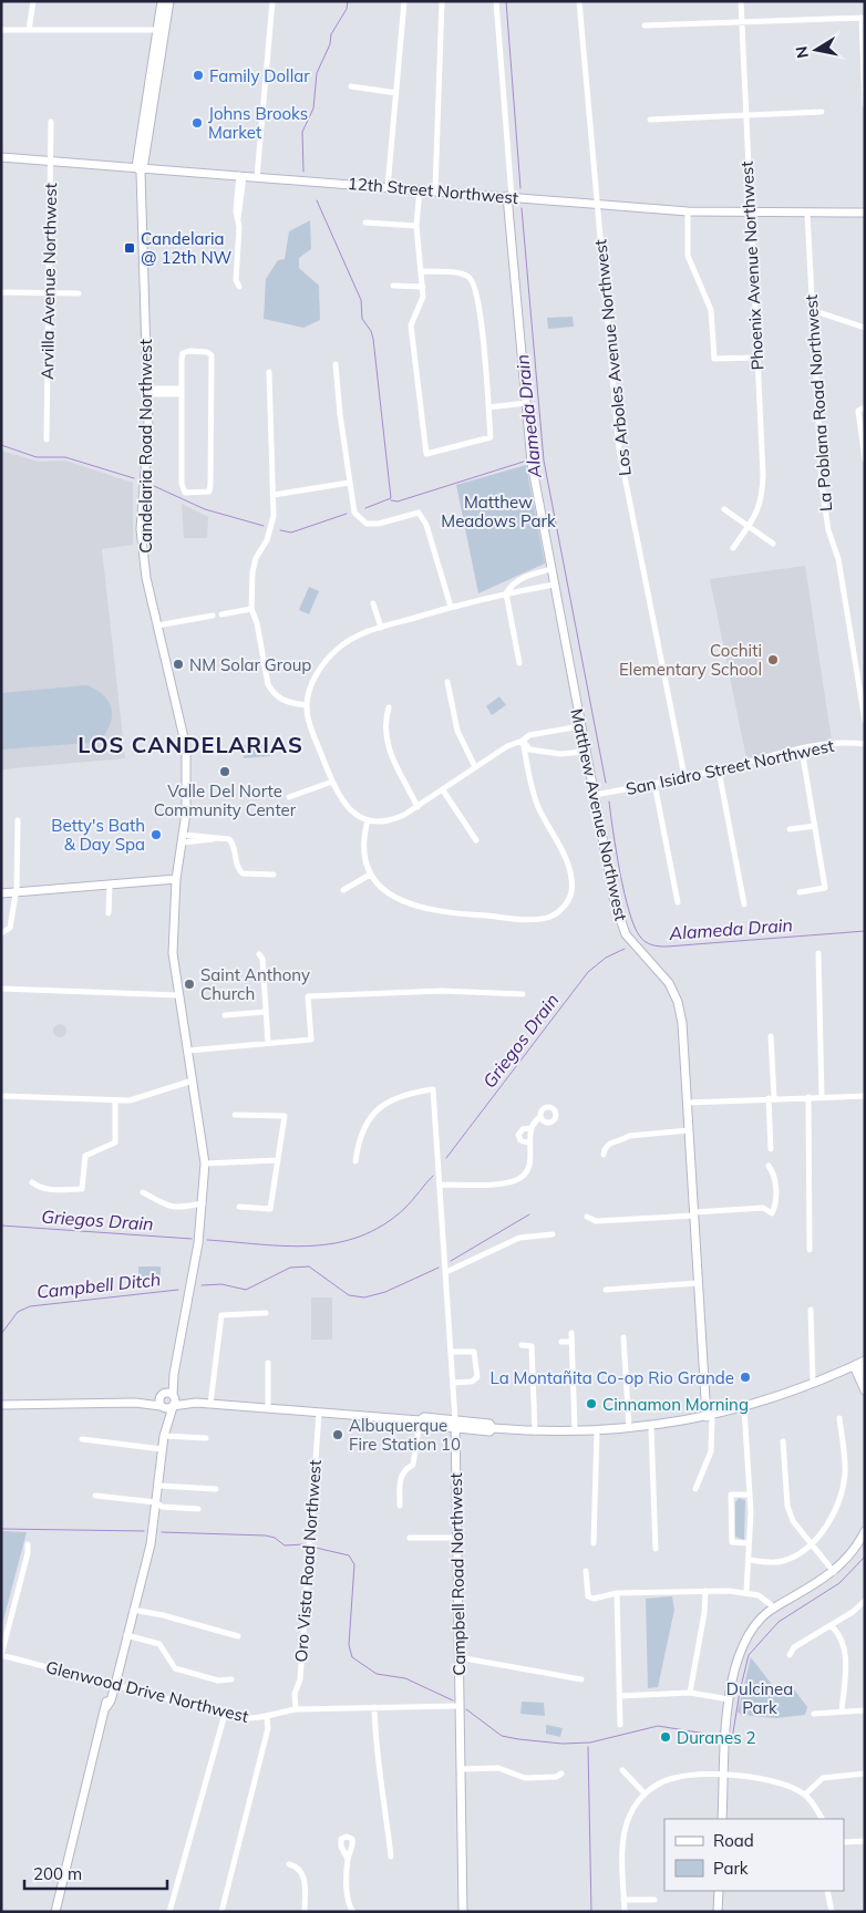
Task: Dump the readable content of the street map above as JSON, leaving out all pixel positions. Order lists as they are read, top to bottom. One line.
{"streets":{"main road":["12th Street Northwest","Candelaria Road Northwest","Matthew Avenue Northwest","Campbell Road Northwest"],"street":["Phoenix Avenue Northwest","Arvilla Avenue Northwest","Los Arboles Avenue Northwest","La Poblana Road Northwest","San Isidro Street Northwest","Oro Vista Road Northwest","Glenwood Drive Northwest"]},"crossings":[["12th Street Northwest","Phoenix Avenue Northwest"],["12th Street Northwest","Arvilla Avenue Northwest"],["12th Street Northwest","Los Arboles Avenue Northwest"],["12th Street Northwest","La Poblana Road Northwest"],["12th Street Northwest","Candelaria Road Northwest"],["12th Street Northwest","Matthew Avenue Northwest"],["Los Arboles Avenue Northwest","San Isidro Street Northwest"],["San Isidro Street Northwest","Matthew Avenue Northwest"],["Oro Vista Road Northwest","Glenwood Drive Northwest"],["Campbell Road Northwest","Glenwood Drive Northwest"]],"districts":["LOS CANDELARIAS"],"water":["Alameda Drain","Griegos Drain","Campbell Ditch"],"parks":["Matthew Meadows Park","Dulcinea Park"],"places":{"other":["Family Dollar","Johns Brooks Market","Cochiti Elementary School","NM Solar Group","Valle Del Norte Community Center","Betty's Bath & Day Spa","Saint Anthony Church","La Montañita Co-op Rio Grande","Cinnamon Morning","Albuquerque Fire Station 10","Duranes 2"],"transit":["Candelaria @ 12th NW"]},"legend":["Road","Park"],"scale_bar":"200 m","north":"left"}
